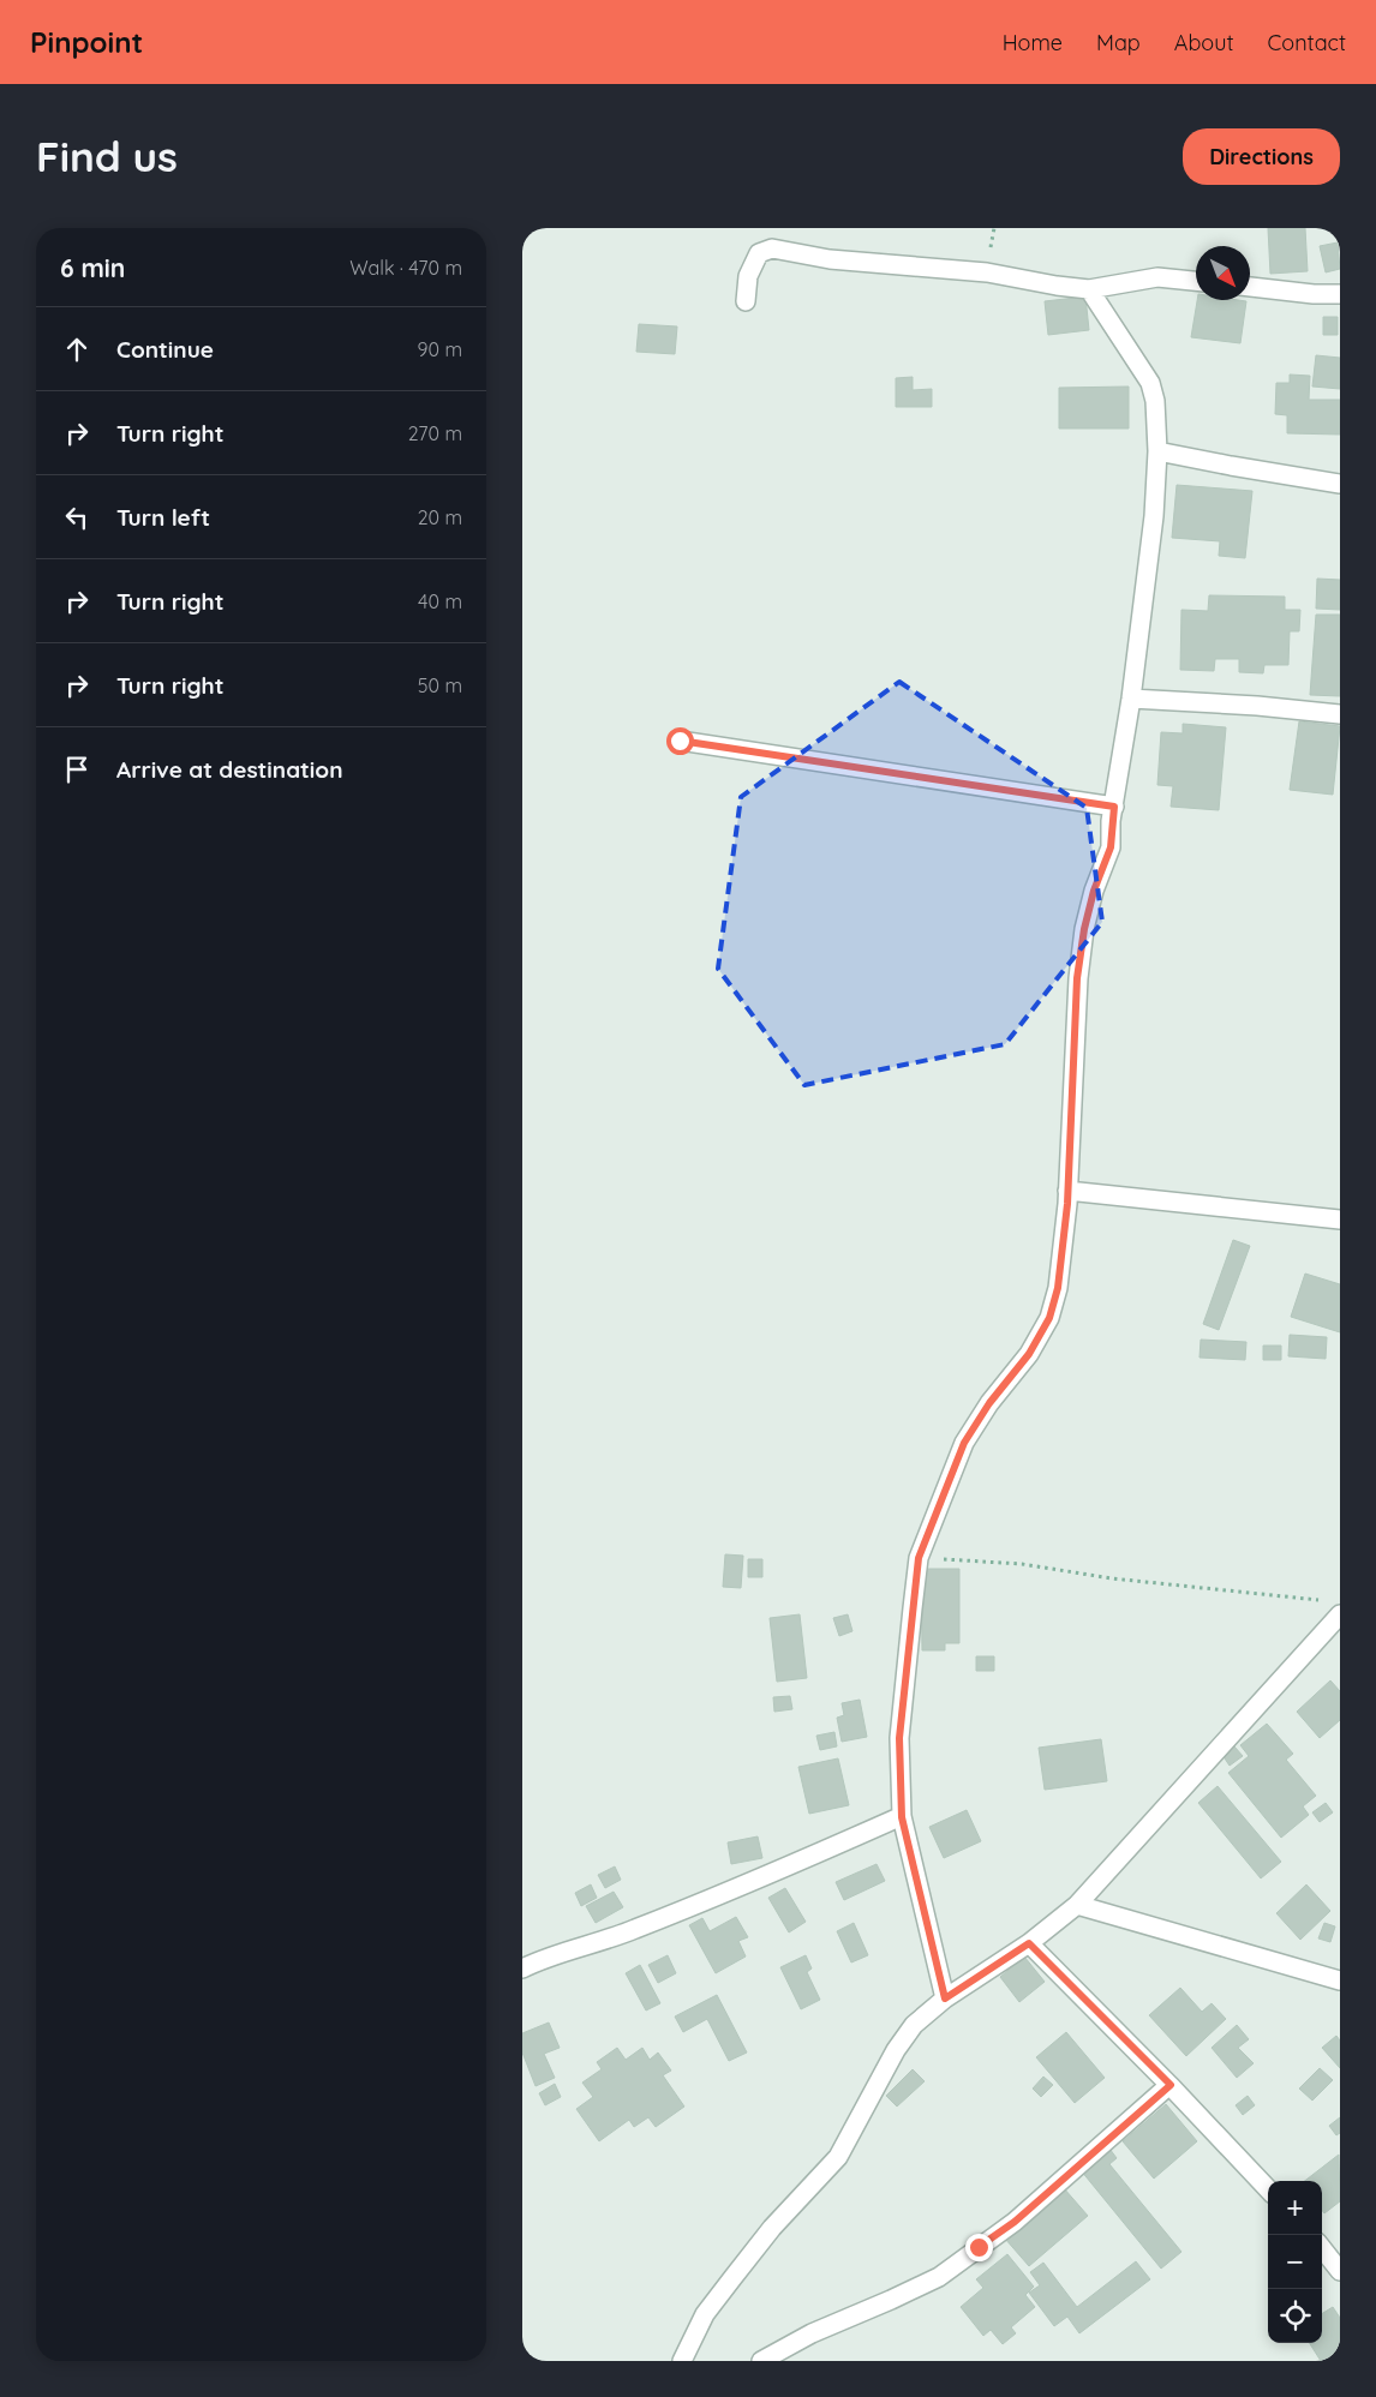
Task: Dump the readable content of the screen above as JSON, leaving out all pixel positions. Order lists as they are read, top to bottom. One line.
{"north":"bottom right","page":{"header":"Pinpoint","nav":["Home","Map","About","Contact"],"buttons":"Directions","title":"Find us","heading":["6 min","Walk · 470 m"],"list":[["Continue","90 m"],["Turn right","270 m"],["Turn left","20 m"],["Turn right","40 m"],["Turn right","50 m"],"Arrive at destination"],"map_buttons":["+","−"]}}
